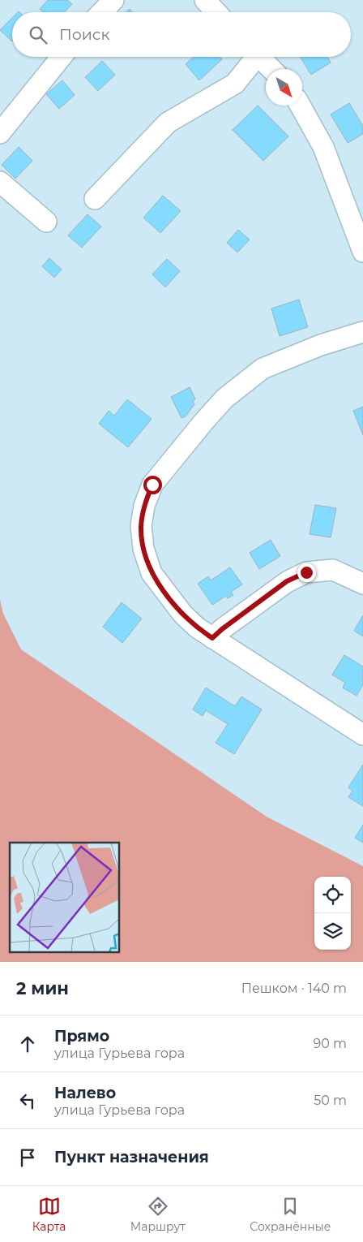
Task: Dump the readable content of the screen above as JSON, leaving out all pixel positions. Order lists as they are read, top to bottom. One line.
{"north":"bottom right","page":{"search":"Поиск","heading":["2 мин","Пешком · 140 m"],"list":[["Прямо","улица Гурьева гора","90 m"],["Налево","улица Гурьева гора","50 m"],"Пункт назначения"],"nav":["Карта","Маршрут","Сохранённые"]}}
